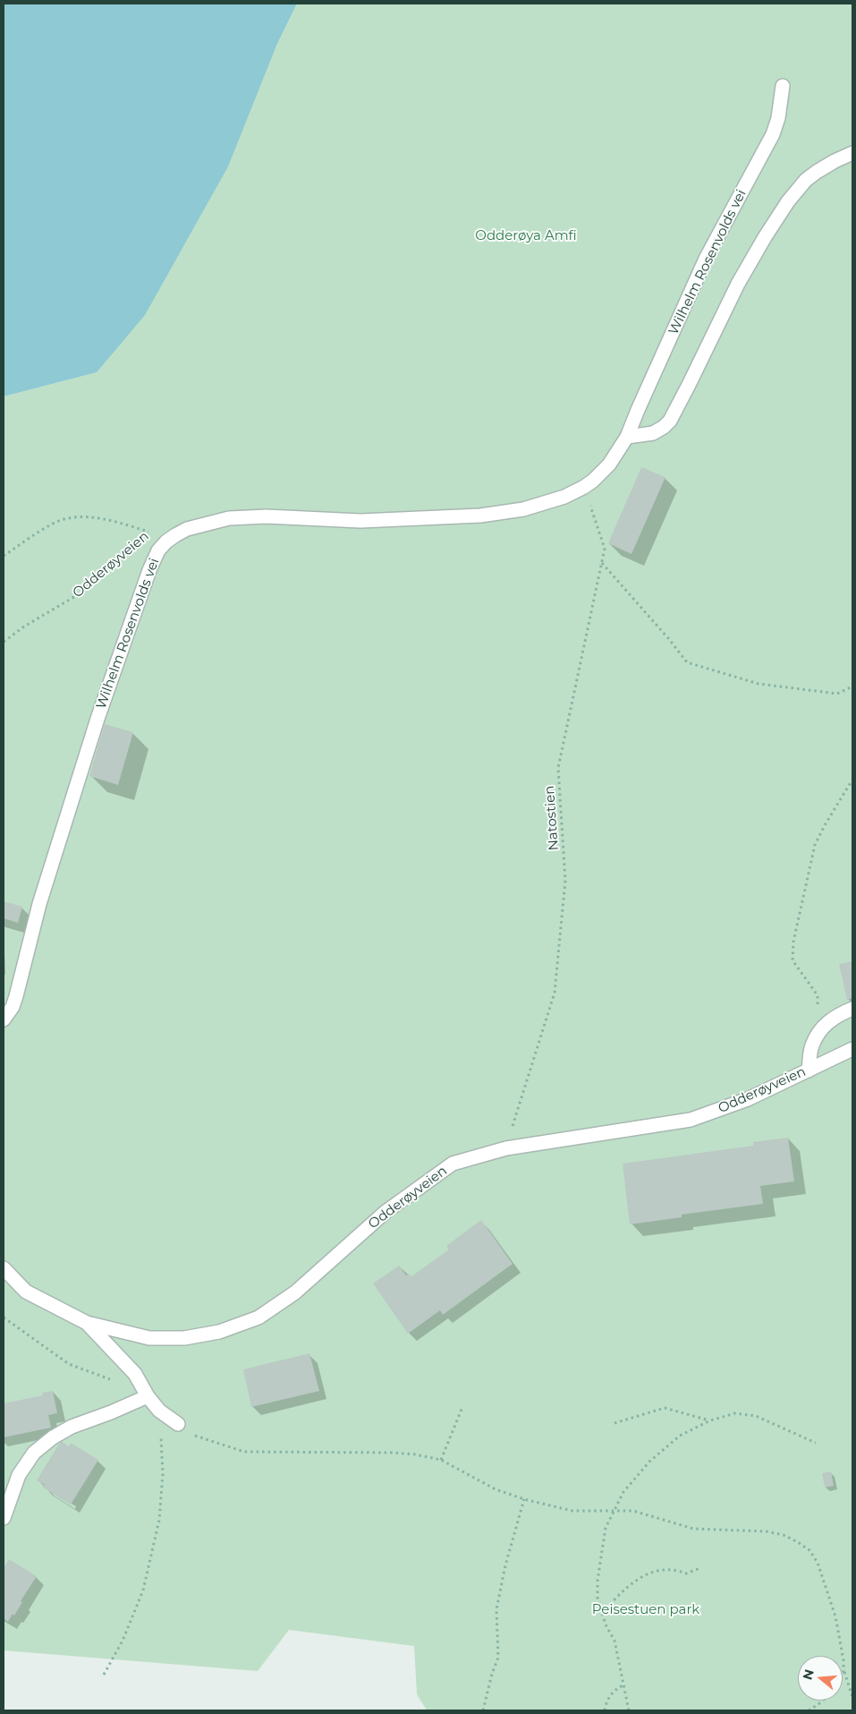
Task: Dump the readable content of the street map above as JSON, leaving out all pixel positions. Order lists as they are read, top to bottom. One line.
{"streets":{"street":["Wilhelm Rosenvolds vei","Odderøyveien"],"path":["Natostien"]},"crossings":[["Wilhelm Rosenvolds vei","Odderøyveien"],["Wilhelm Rosenvolds vei","Natostien"],["Odderøyveien","Natostien"]],"parks":["Odderøya Amfi","Peisestuen park"],"north":"left"}
